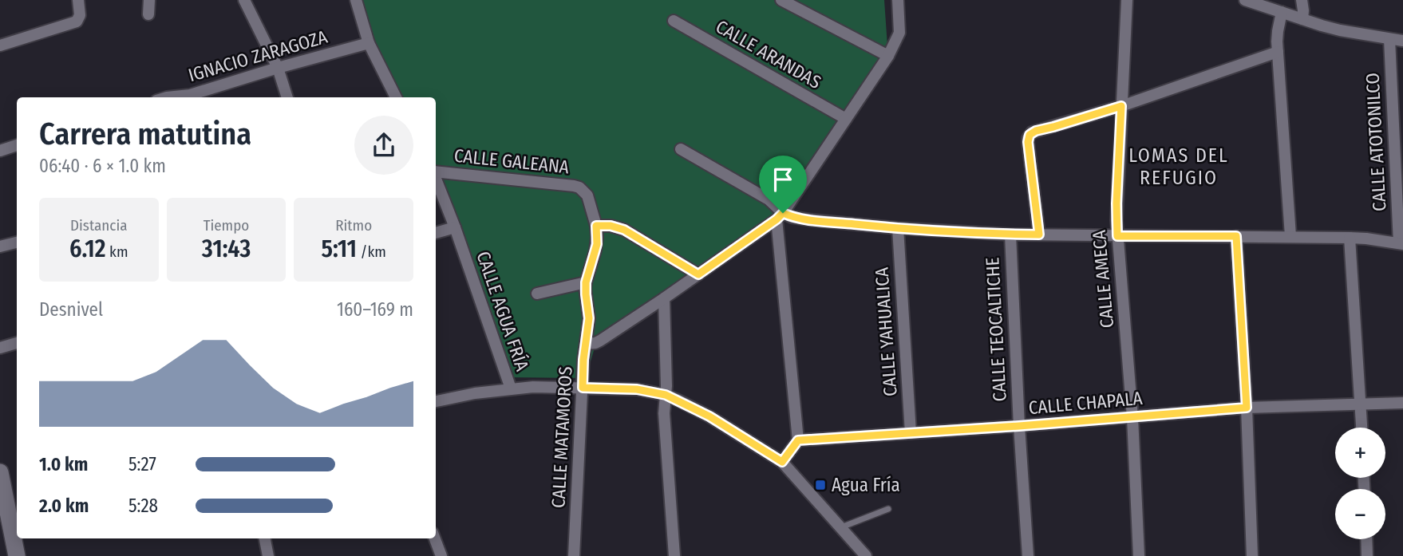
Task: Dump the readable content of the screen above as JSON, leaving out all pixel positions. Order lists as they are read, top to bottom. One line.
{"streets":{"street":["CALLE ARANDAS","IGNACIO ZARAGOZA","CALLE ATOTONILCO","CALLE GALEANA","CALLE AMECA","CALLE AGUA FRÍA","CALLE TEOCALTICHE","CALLE YAHUALICA","CALLE CHAPALA","CALLE MATAMOROS"]},"crossings":[["CALLE GALEANA","CALLE MATAMOROS"],["CALLE AMECA","CALLE CHAPALA"],["CALLE AGUA FRÍA","CALLE MATAMOROS"],["CALLE TEOCALTICHE","CALLE CHAPALA"],["CALLE YAHUALICA","CALLE CHAPALA"]],"districts":["LOMAS DEL REFUGIO"],"places":{"transit":["Agua Fría"]},"page":{"heading":["Carrera matutina","06:40 · 6 × 1.0 km"],"stats":[["Distancia","6.12 km"],["Tiempo","31:43"],["Ritmo","5:11 /km"]],"chart":["Desnivel","160–169 m"],"map_buttons":["+","−"],"list":[{"name":"1.0 km","note":"5:27"},{"name":"2.0 km","note":"5:28"}]}}
